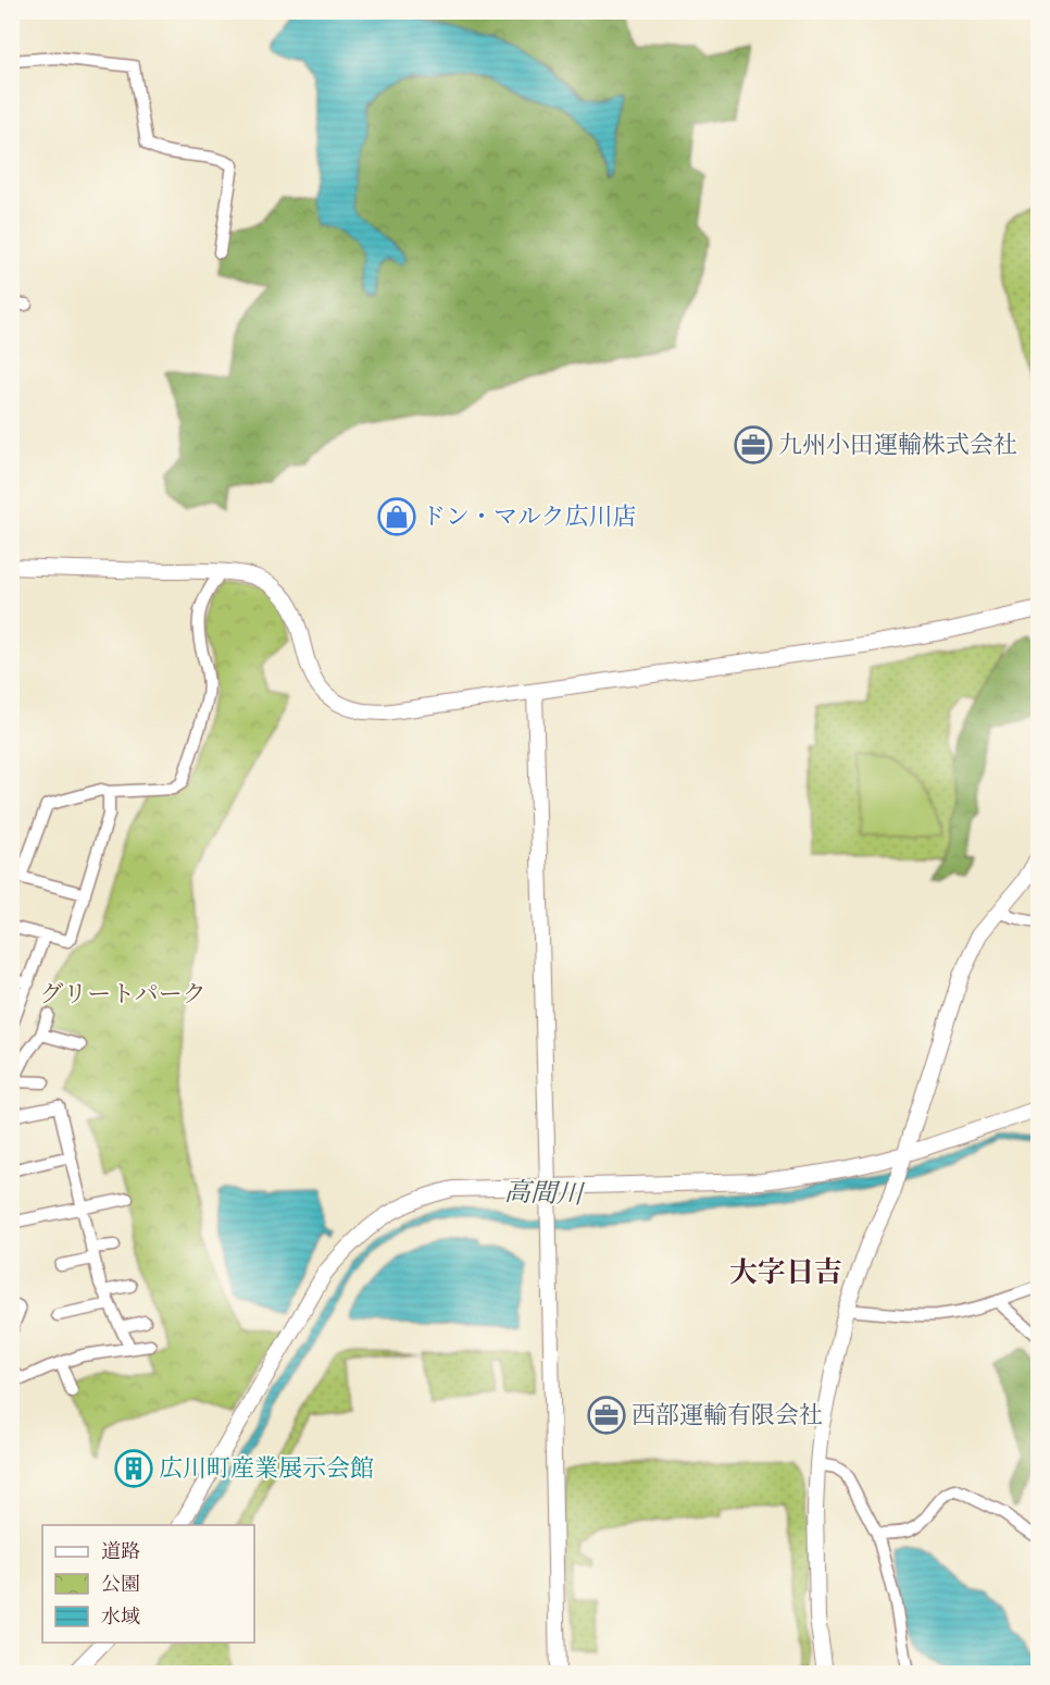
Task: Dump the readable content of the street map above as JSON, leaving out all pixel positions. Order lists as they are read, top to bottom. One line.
{"districts":["大字日吉"],"water":["高間川"],"parks":["グリートパーク"],"places":{"office":["九州小田運輸株式会社","西部運輸有限会社"],"shop":["ドン・マルク広川店"],"building":["広川町産業展示会館"]},"legend":["道路","公園","水域"]}
